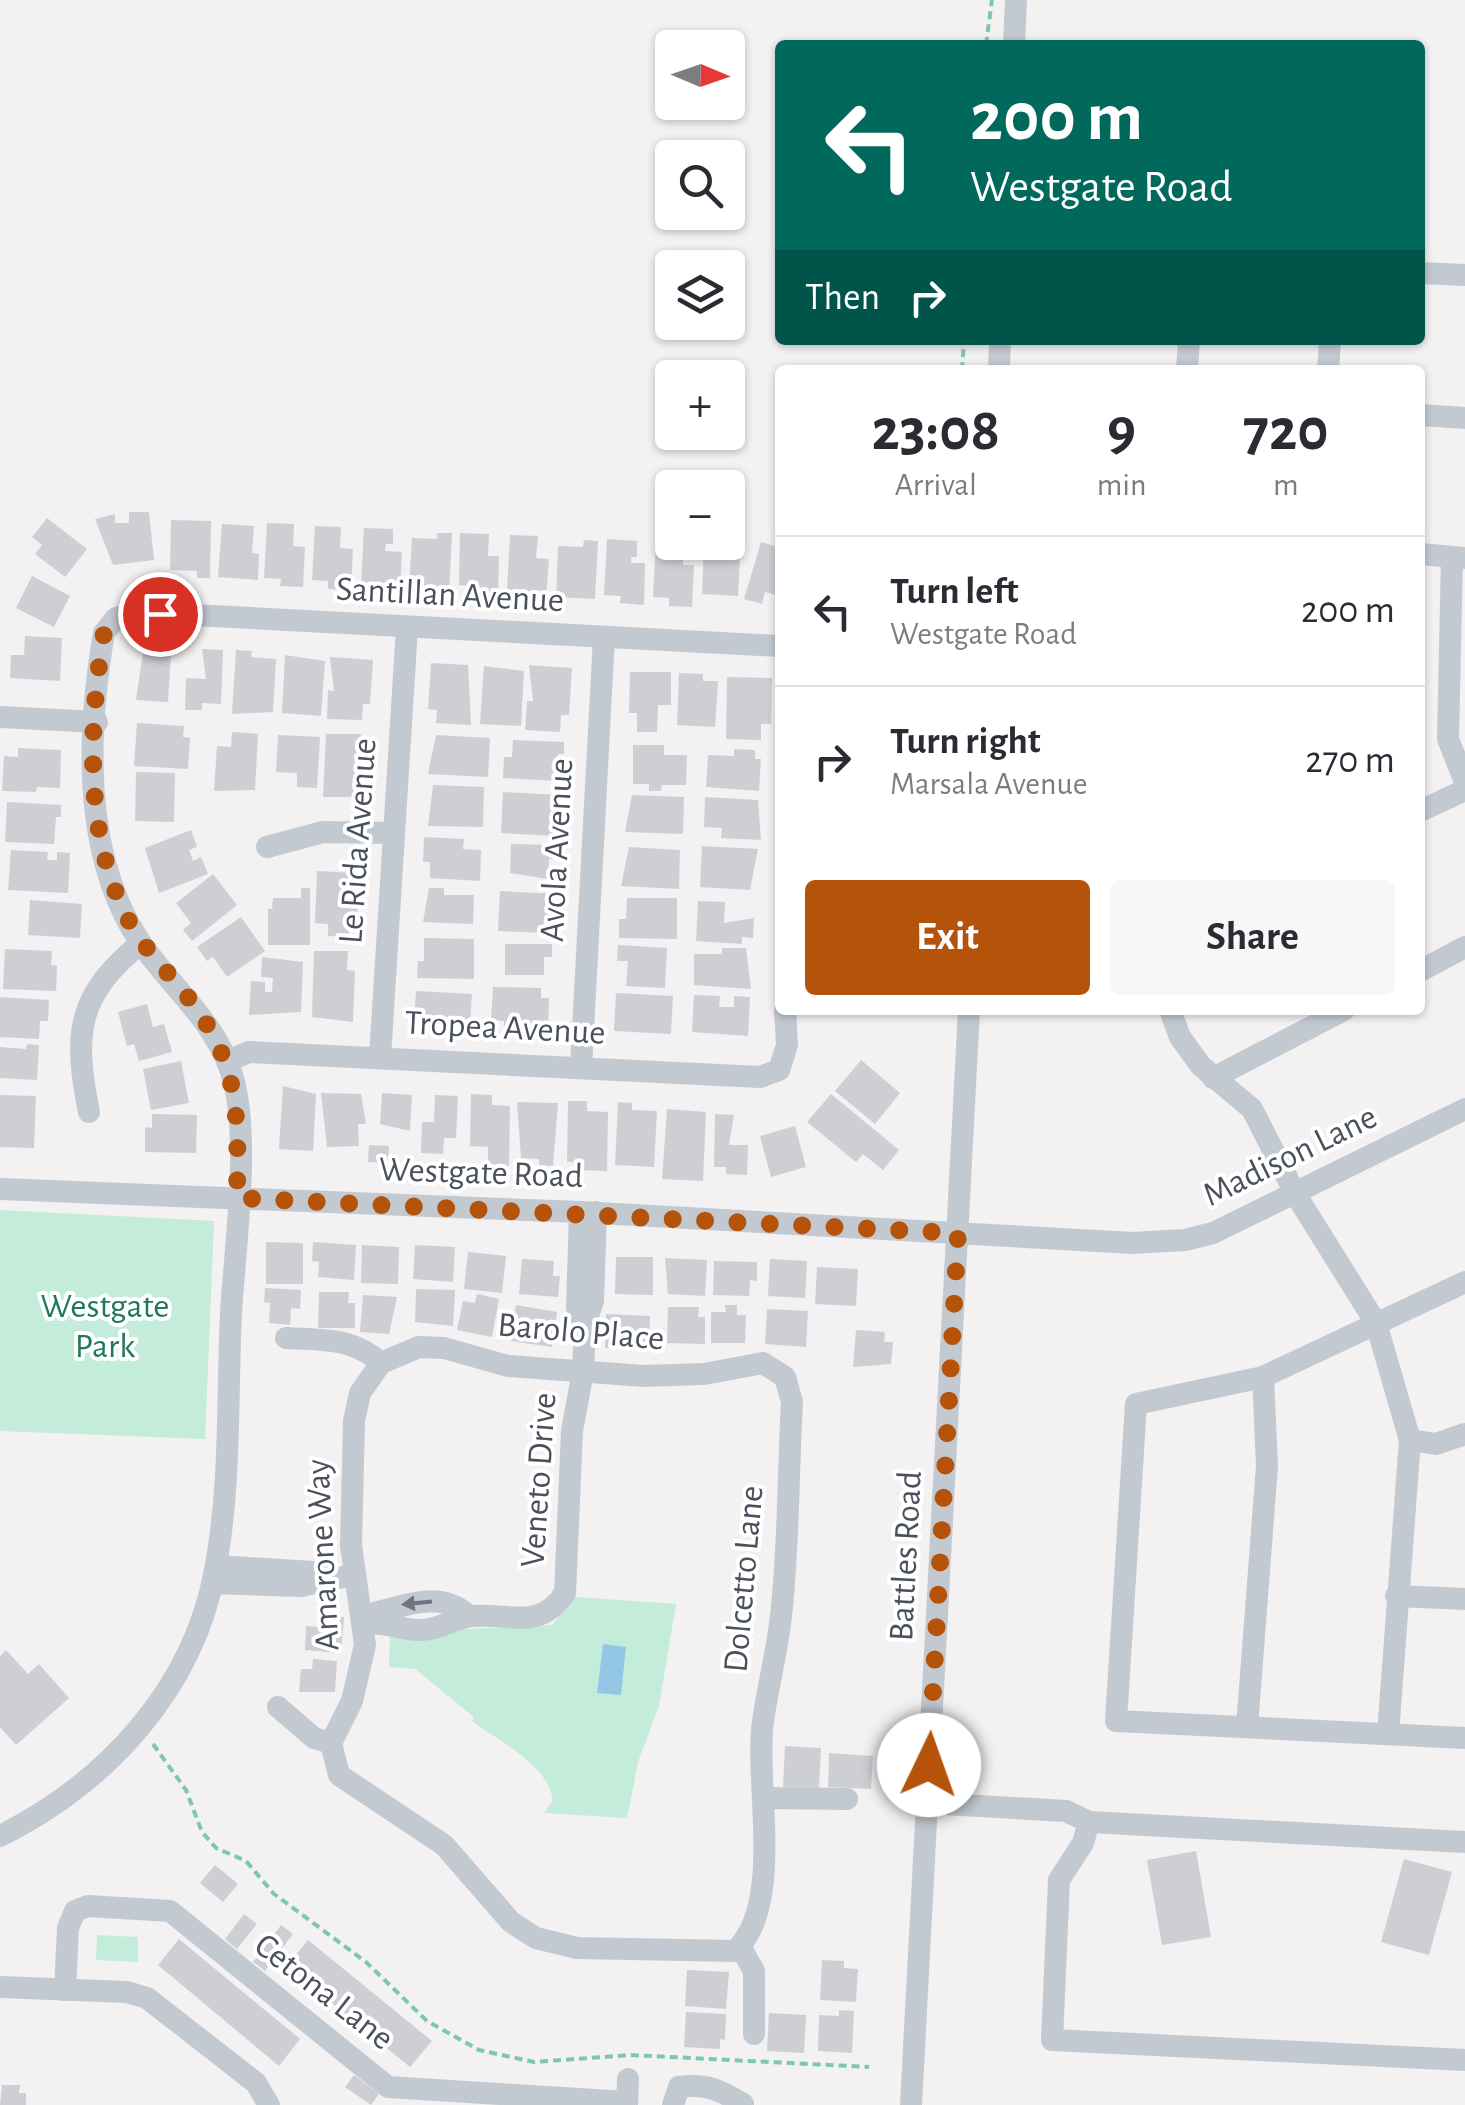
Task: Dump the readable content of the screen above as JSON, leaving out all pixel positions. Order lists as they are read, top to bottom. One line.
{"streets":{"street":["Santillan Avenue","Le Rida Avenue","Avola Avenue","Tropea Avenue","Madison Lane","Westgate Road","Barolo Place","Veneto Drive","Amarone Way","Battles Road","Dolcetto Lane","Cetona Lane"]},"crossings":[["Santillan Avenue","Le Rida Avenue"],["Santillan Avenue","Avola Avenue"],["Le Rida Avenue","Tropea Avenue"],["Avola Avenue","Tropea Avenue"],["Madison Lane","Westgate Road"],["Madison Lane","Battles Road"],["Westgate Road","Veneto Drive"],["Westgate Road","Battles Road"],["Barolo Place","Veneto Drive"],["Barolo Place","Amarone Way"],["Barolo Place","Dolcetto Lane"],["Veneto Drive","Amarone Way"]],"parks":["Westgate Park"],"north":"right","page":{"map_buttons":["+","−"],"turn":["200 m","Westgate Road"],"then":"Then","eta":["23:08","Arrival","9","min","720","m"],"list":[{"name":"Turn left","note":"Westgate Road","value":"200 m"},{"name":"Turn right","note":"Marsala Avenue","value":"270 m"}],"buttons":["Exit","Share"]}}
